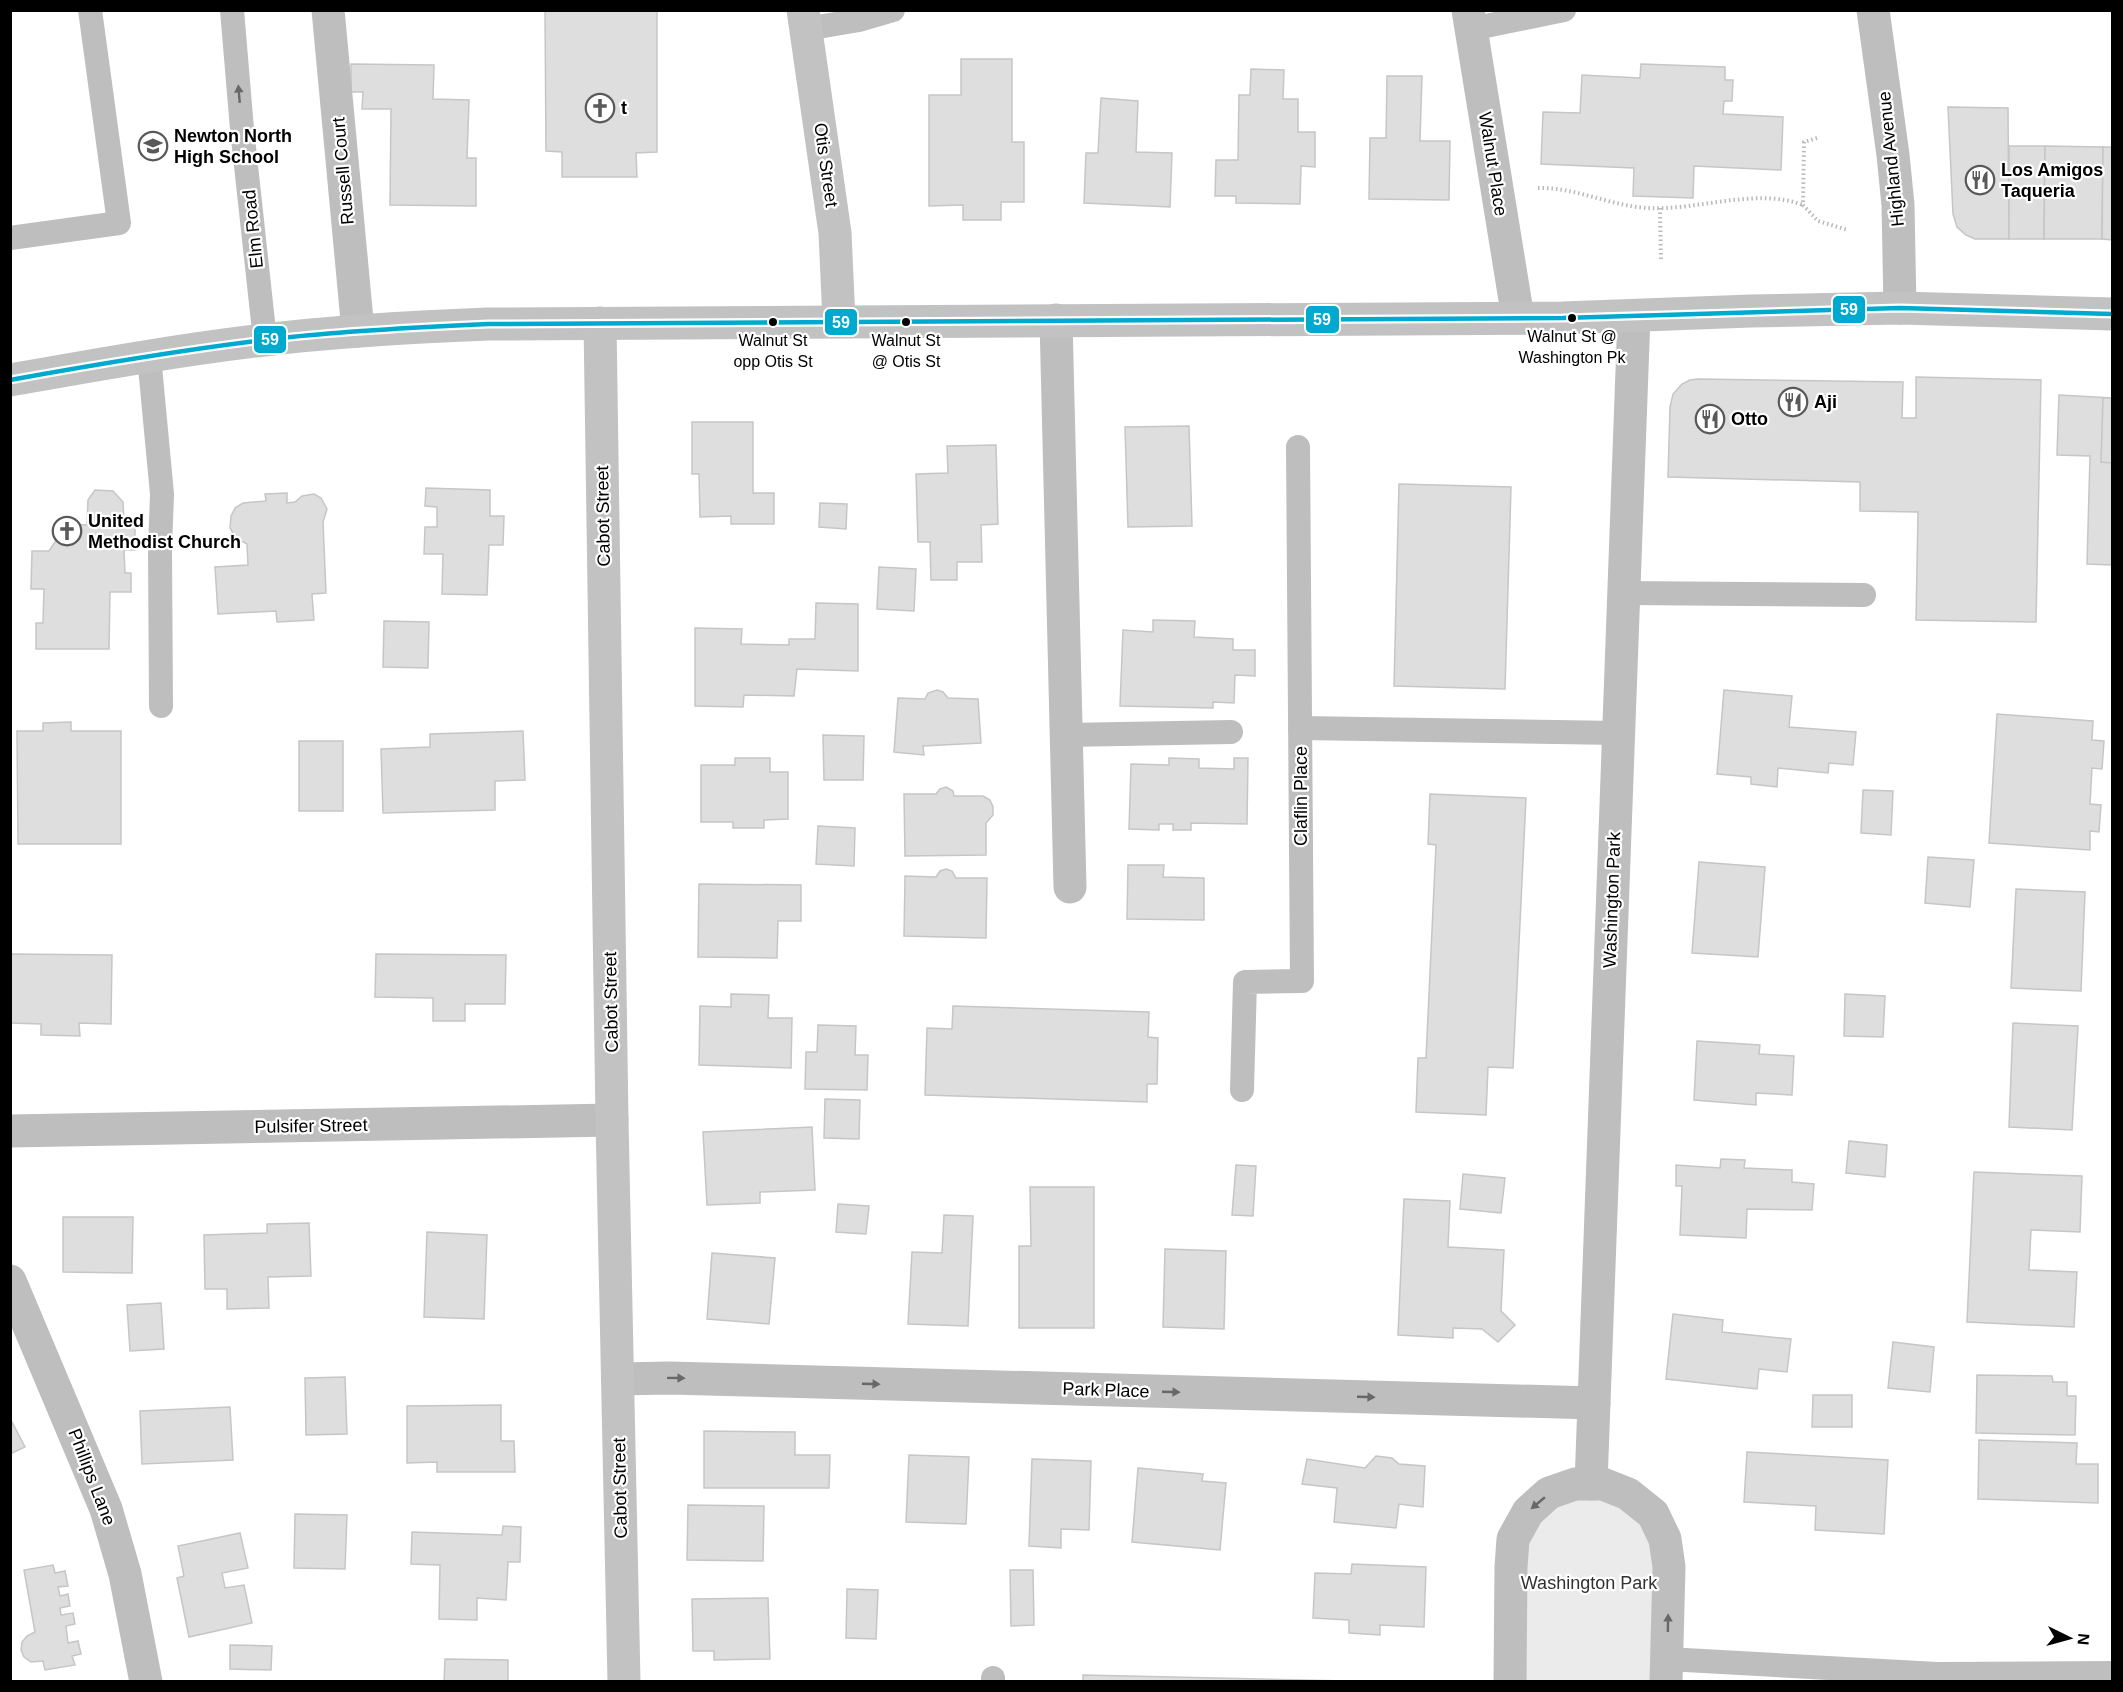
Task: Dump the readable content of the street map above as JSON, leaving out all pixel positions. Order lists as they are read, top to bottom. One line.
{"streets":{"main road":["Otis Street","Cabot Street"],"street":["Highland Avenue","Walnut Place","Russell Court","Washington Park","Pulsifer Street","Park Place","Phillips Lane"],"lane":["Elm Road","Claflin Place"]},"crossings":[["Cabot Street","Pulsifer Street"],["Cabot Street","Park Place"],["Washington Park","Park Place"]],"one_way":["Elm Road","Park Place"],"parks":["Washington Park"],"places":{"church":["t","United Methodist Church"],"school or university":["Newton North High School"],"restaurant":["Los Amigos Taqueria","Aji","Otto"],"other":["Walnut St @ Washington Pk","Walnut St opp Otis St","Walnut St @ Otis St"]},"lines":["transit line 59"],"north":"right"}
